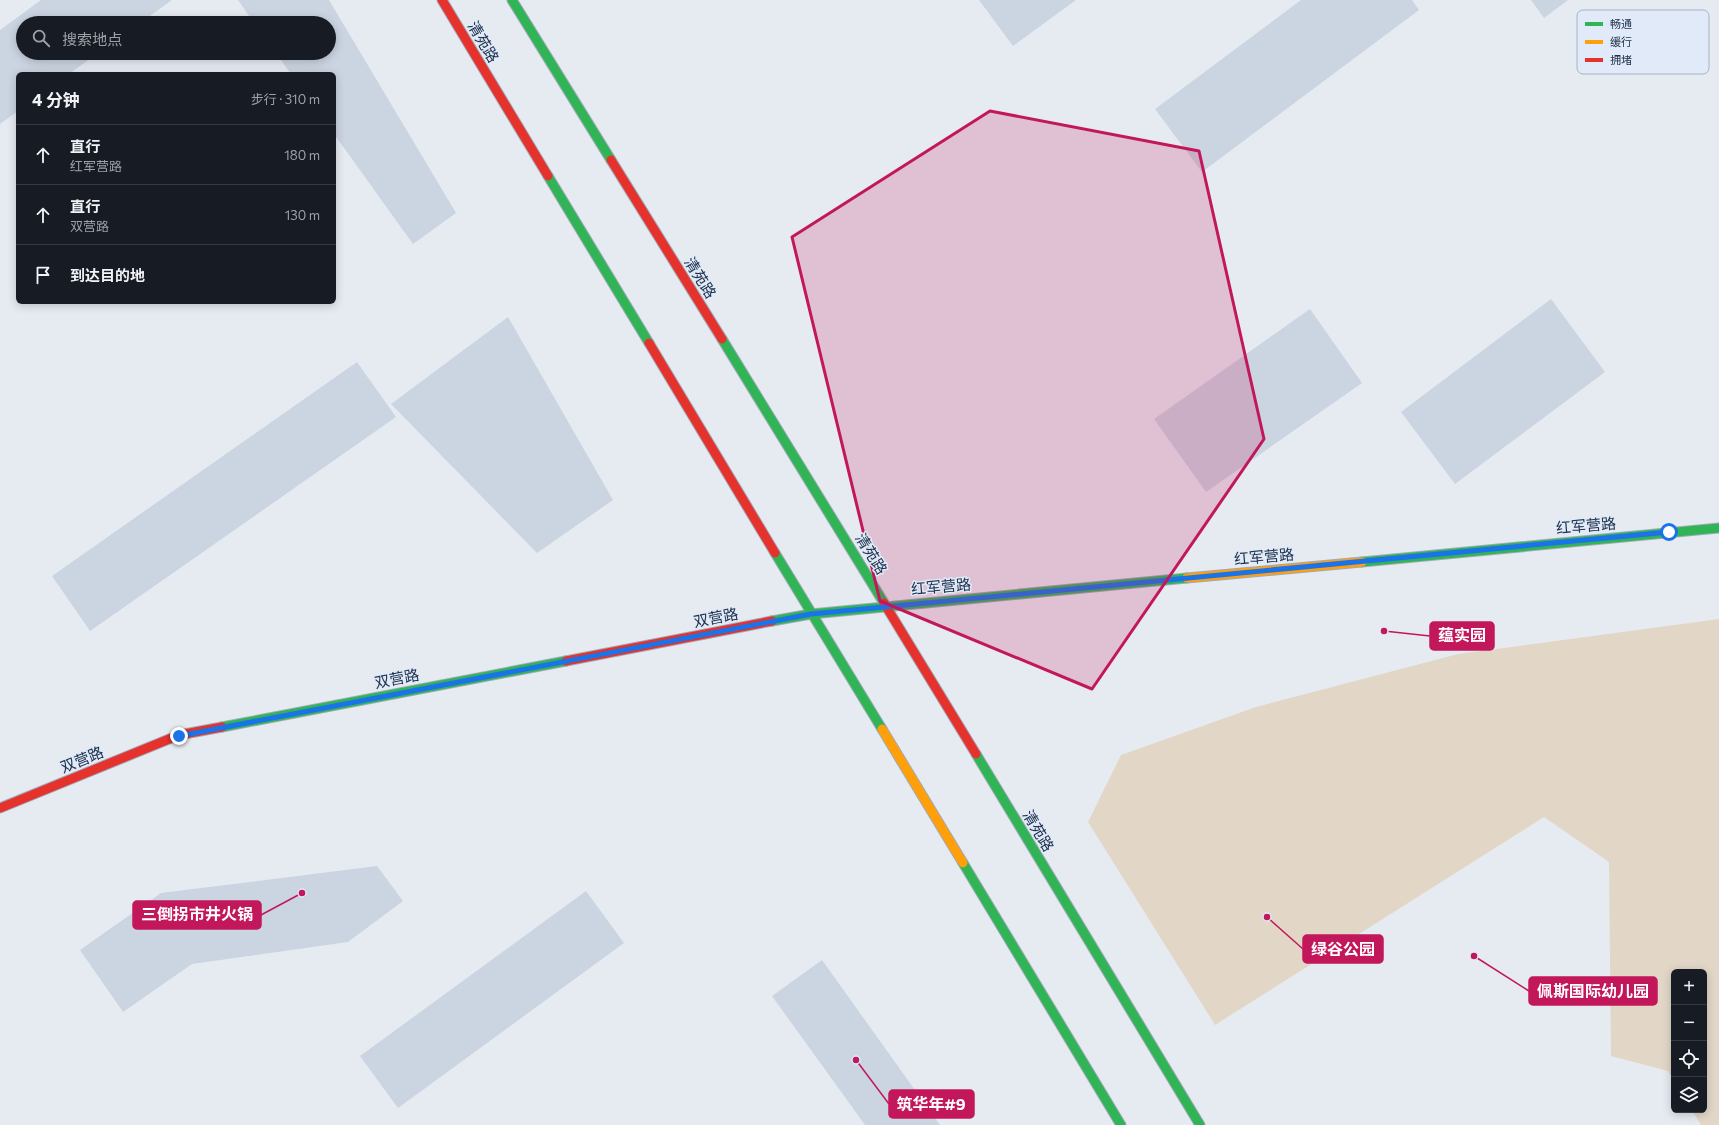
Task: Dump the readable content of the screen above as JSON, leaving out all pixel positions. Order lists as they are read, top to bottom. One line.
{"streets":{"main road":["清苑路","红军营路","双营路"]},"crossings":[["清苑路","红军营路"],["清苑路","双营路"],["红军营路","双营路"]],"places":["蕴实园","三倒拐市井火锅","绿谷公园","佩斯国际幼儿园","筑华年#9"],"legend":["畅通","缓行","拥堵"],"page":{"search":"搜索地点","heading":["4 分钟","步行 · 310 m"],"list":[["直行","红军营路","180 m"],["直行","双营路","130 m"],"到达目的地"],"map_buttons":["+","−"]}}
